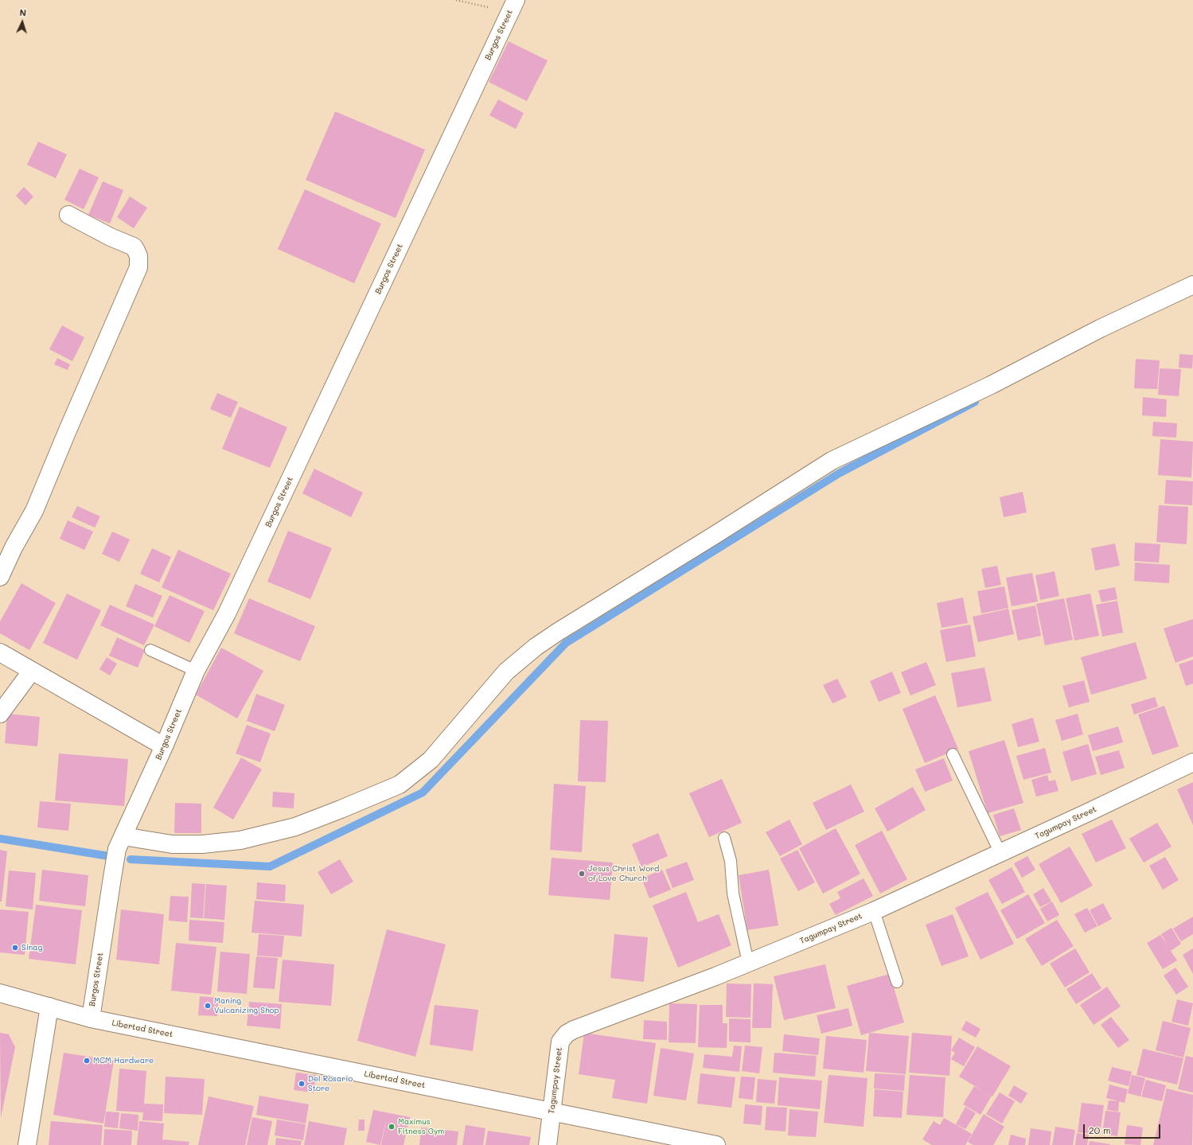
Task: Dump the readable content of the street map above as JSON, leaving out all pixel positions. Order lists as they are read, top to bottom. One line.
{"streets":{"main road":["Burgos Street","Tagumpay Street","Libertad Street"]},"crossings":[["Burgos Street","Libertad Street"],["Tagumpay Street","Libertad Street"]],"places":["Jesus Christ Word of Love Church","Sinag","Maning Vulcanizing Shop","MCM Hardware","Del Rosario Store","Maximus Fitness Gym"],"scale_bar":"20 m","north":"top"}
